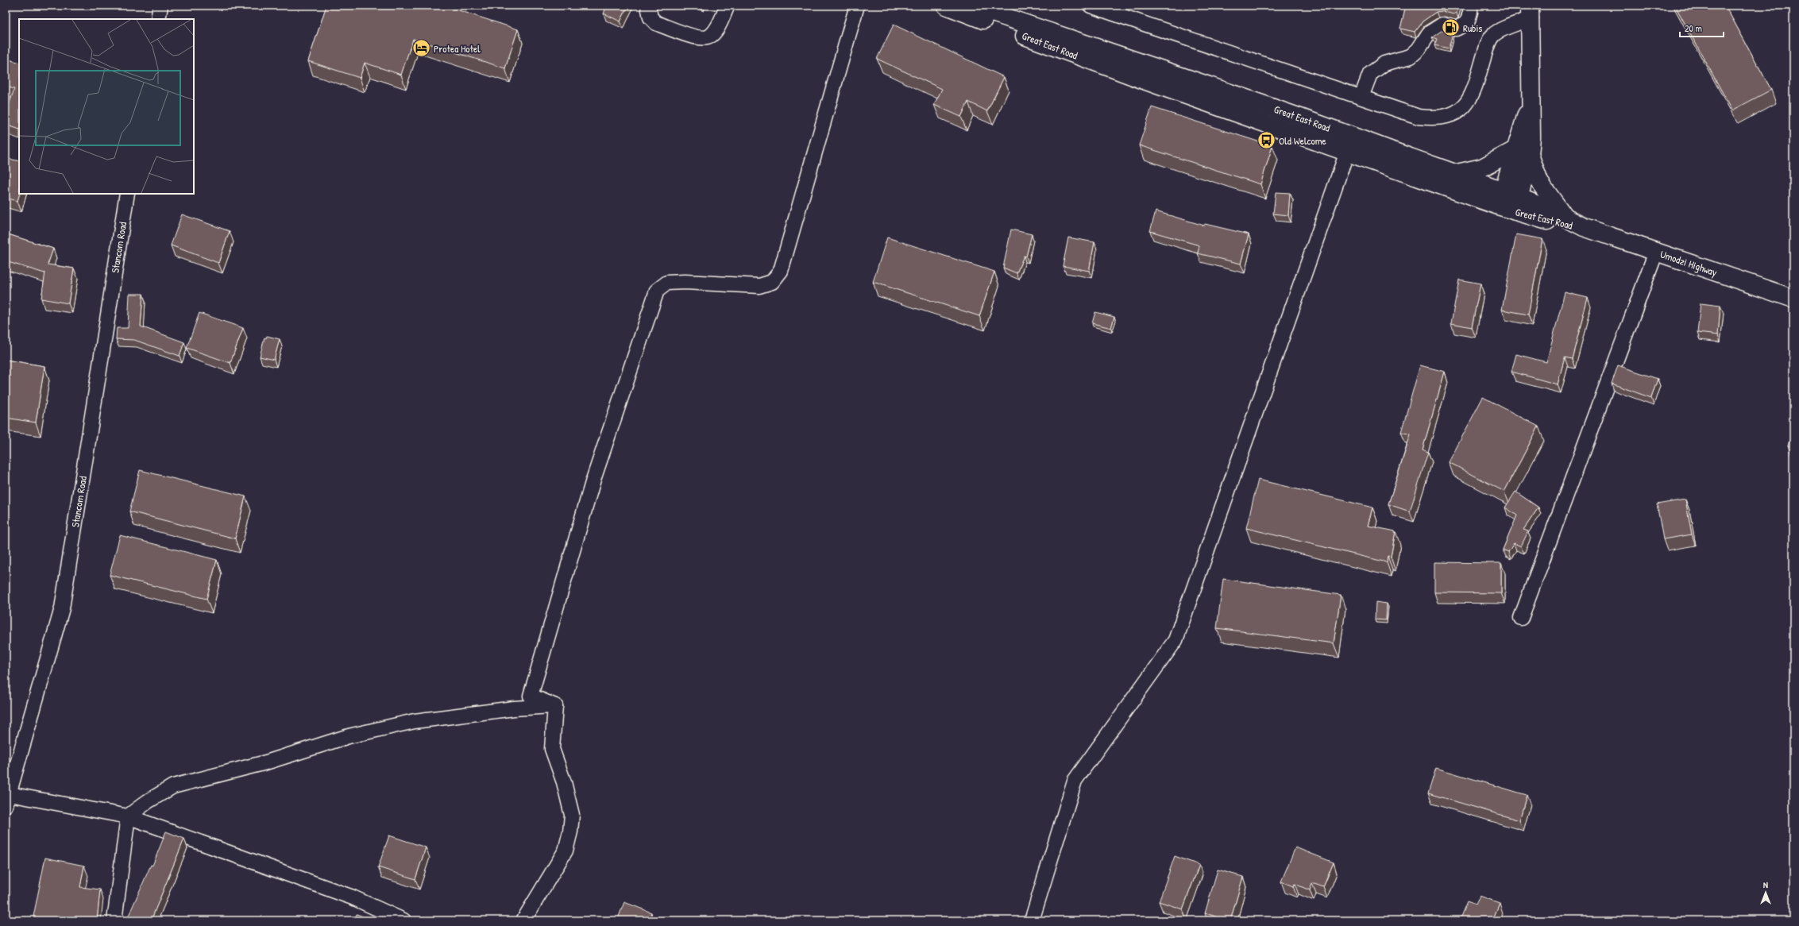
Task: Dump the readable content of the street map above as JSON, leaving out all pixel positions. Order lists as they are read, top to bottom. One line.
{"streets":{"main road":["Great East Road","Umodzi Highway"],"street":["Stancom Road"]},"crossings":[["Great East Road","Umodzi Highway"]],"places":{"fuel station":["Rubis"],"hotel":["Protea Hotel"],"bus stop":["Old Welcome"]},"scale_bar":"20 m","north":"top"}
